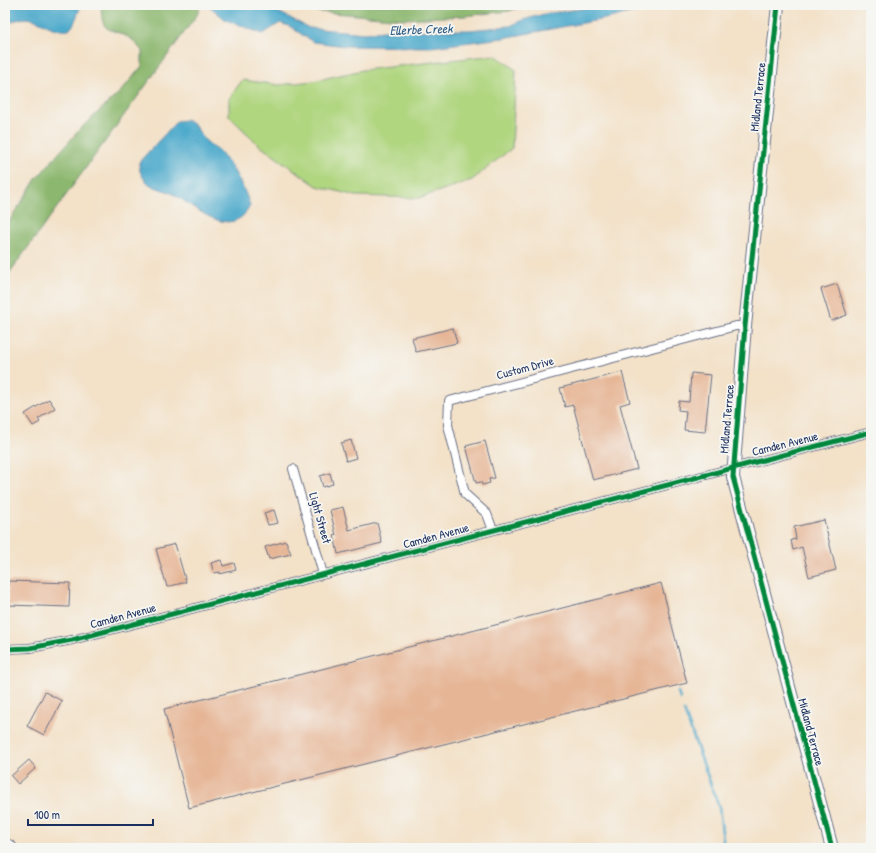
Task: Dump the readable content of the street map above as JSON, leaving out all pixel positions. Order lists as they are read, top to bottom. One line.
{"streets":{"street":["Midland Terrace","Custom Drive","Camden Avenue","Light Street"]},"crossings":[["Midland Terrace","Custom Drive"],["Midland Terrace","Camden Avenue"],["Custom Drive","Camden Avenue"],["Camden Avenue","Light Street"]],"water":["Ellerbe Creek"],"scale_bar":"100 m"}
